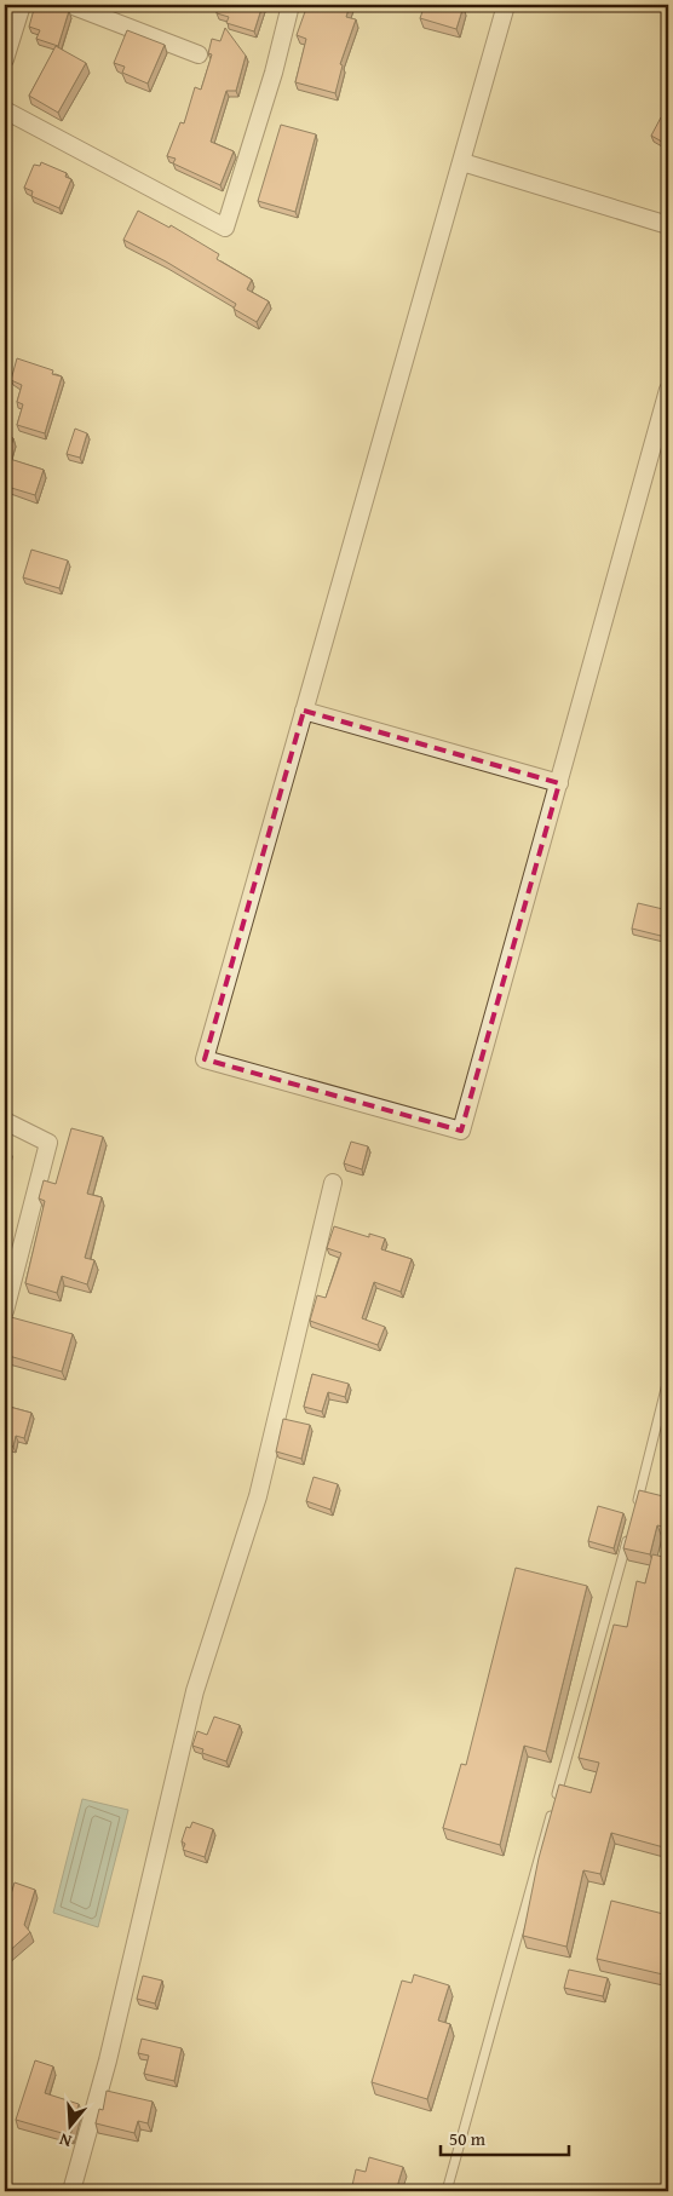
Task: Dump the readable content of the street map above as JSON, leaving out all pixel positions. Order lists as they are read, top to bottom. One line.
{"scale_bar":"50 m","north":"bottom"}
